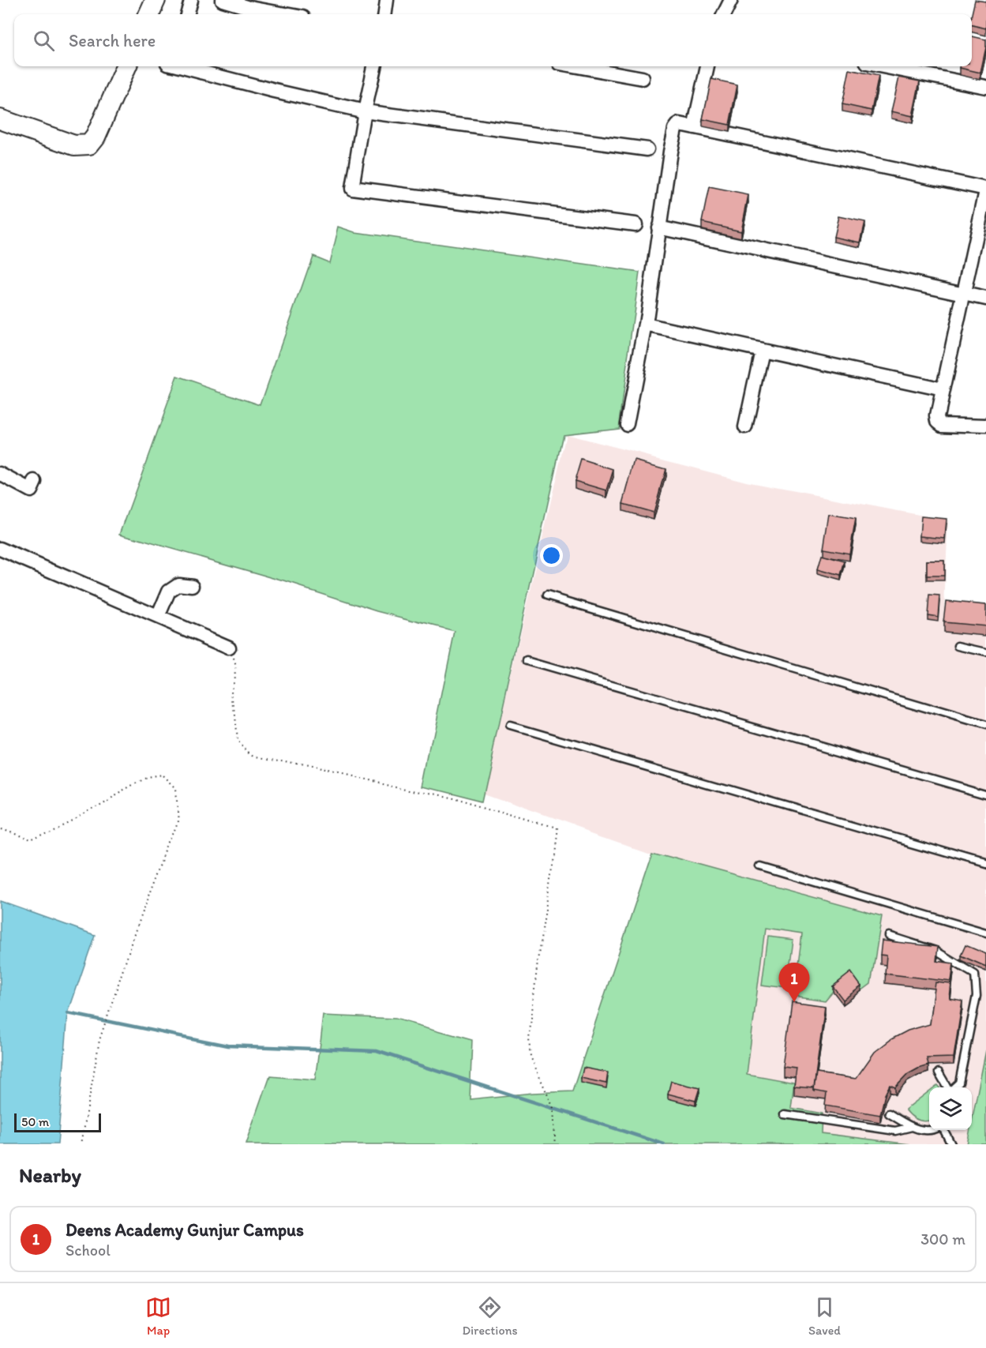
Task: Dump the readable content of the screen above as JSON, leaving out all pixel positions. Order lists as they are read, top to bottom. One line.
{"scale_bar":"50 m","page":{"search":"Search here","pins":"1","scale":"50 m","heading":"Nearby","list":[{"mark":"1","name":"Deens Academy Gunjur Campus","note":"School","value":"300 m"}],"nav":["Map","Directions","Saved"]}}
